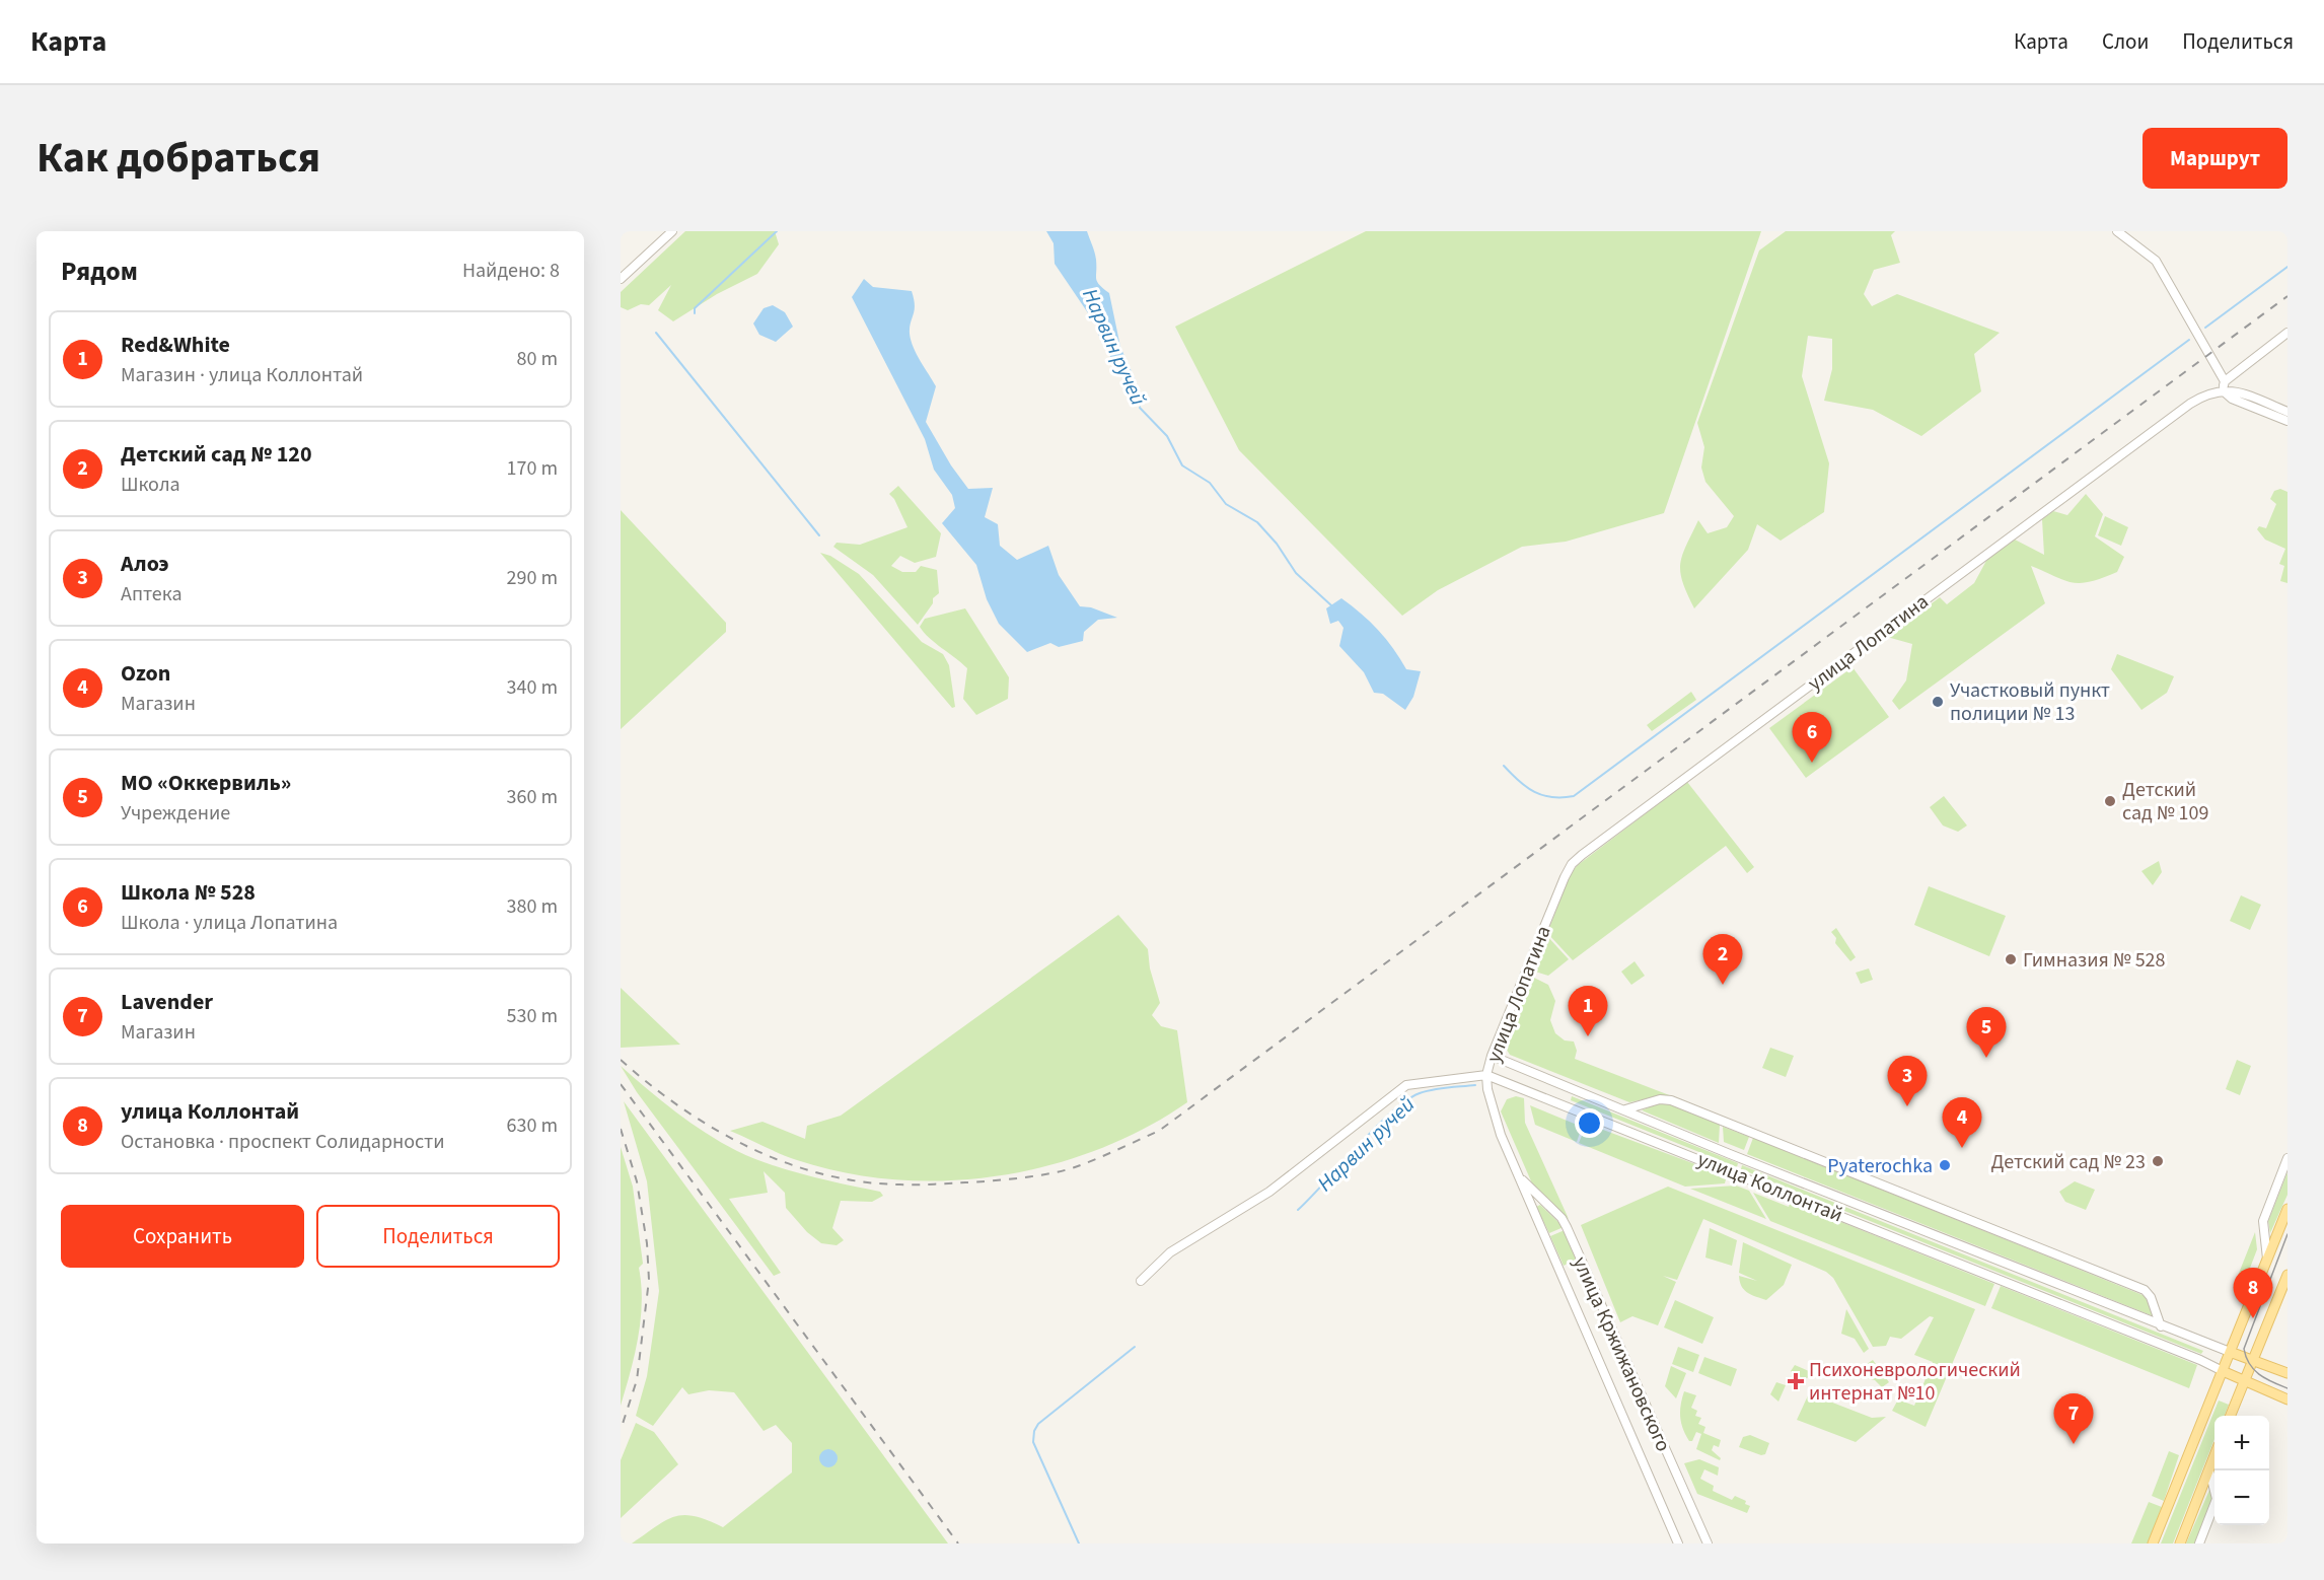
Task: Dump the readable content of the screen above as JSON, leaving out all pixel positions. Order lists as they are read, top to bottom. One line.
{"streets":{"main road":["улица Коллонтай"],"street":["улица Лопатина","улица Кржижановского"]},"crossings":[["улица Лопатина","улица Коллонтай"],["улица Лопатина","улица Кржижановского"],["улица Коллонтай","улица Кржижановского"]],"water":["Нарвин ручей"],"places":{"other":["Участковый пункт полиции № 13","Детский сад № 109","Гимназия № 528","Детский сад № 23","Pyaterochka"],"health":["Психоневрологический интернат №10"]},"page":{"header":"Карта","nav":["Карта","Слои","Поделиться"],"title":"Как добраться","buttons":["Маршрут",["Сохранить","Поделиться"]],"heading":["Рядом","Найдено: 8"],"list":[{"mark":"1","name":"Red&White","note":"Магазин · улица Коллонтай","value":"80 m"},{"mark":"2","name":"Детский сад № 120","note":"Школа","value":"170 m"},{"mark":"3","name":"Алоэ","note":"Аптека","value":"290 m"},{"mark":"4","name":"Ozon","note":"Магазин","value":"340 m"},{"mark":"5","name":"МО «Оккервиль»","note":"Учреждение","value":"360 m"},{"mark":"6","name":"Школа № 528","note":"Школа · улица Лопатина","value":"380 m"},{"mark":"7","name":"Lavender","note":"Магазин","value":"530 m"},{"mark":"8","name":"улица Коллонтай","note":"Остановка · проспект Солидарности","value":"630 m"}],"pins":["6","2","1","5","3","4","8","7"],"map_buttons":["+","−"]}}
